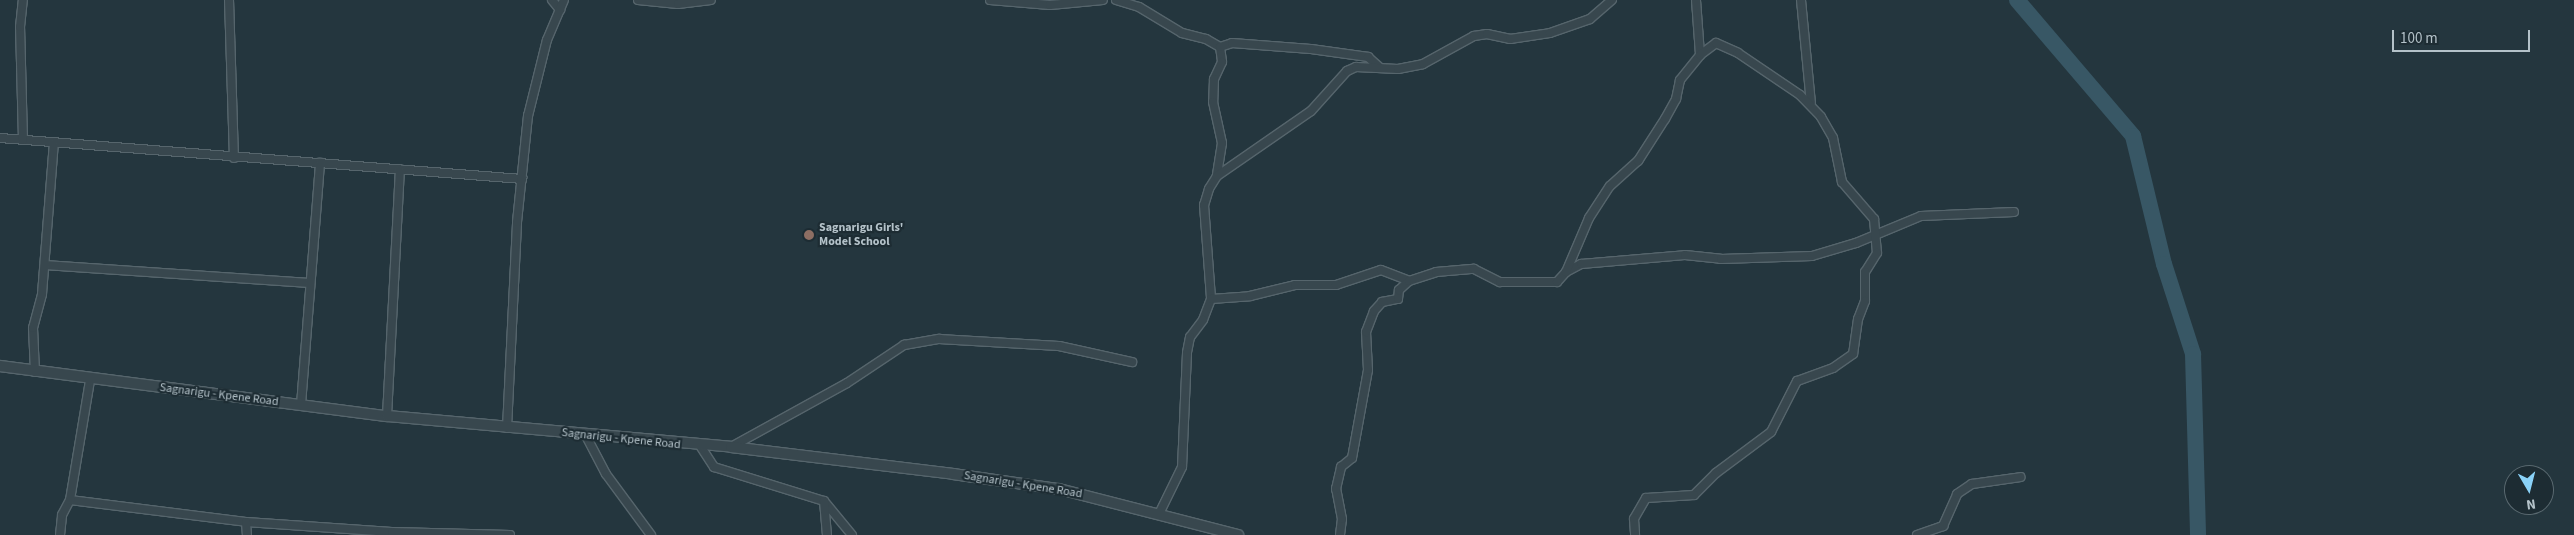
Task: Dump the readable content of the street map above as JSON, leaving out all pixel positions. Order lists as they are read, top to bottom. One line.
{"streets":{"street":["Sagnarigu - Kpene Road"]},"places":["Sagnarigu Girls' Model School"],"scale_bar":"100 m","north":"bottom"}
